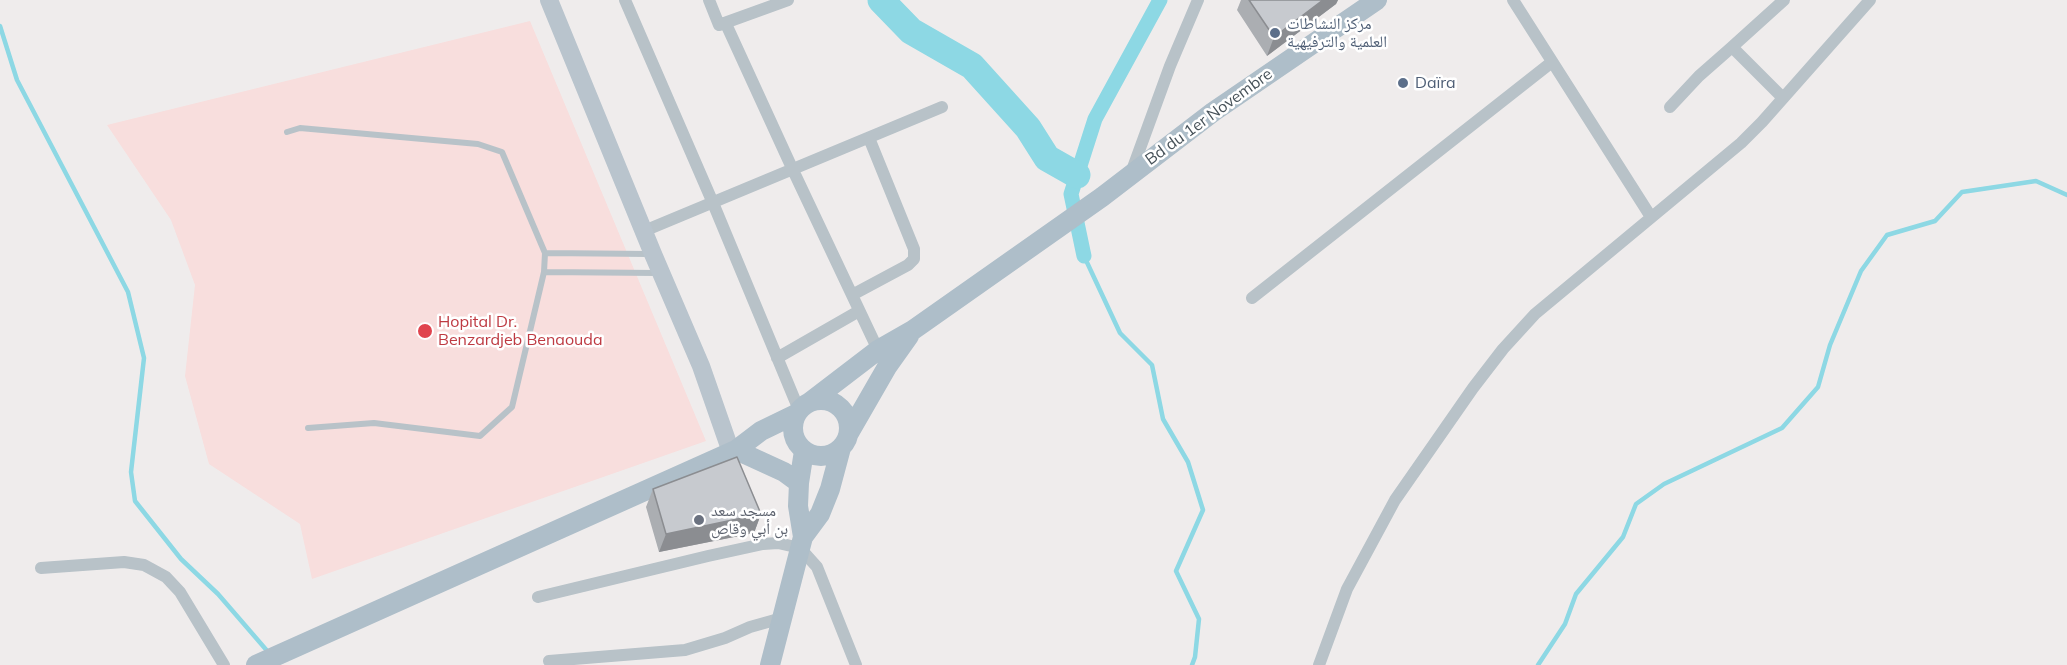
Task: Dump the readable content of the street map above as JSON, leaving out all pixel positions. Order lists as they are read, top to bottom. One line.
{"streets":{"main road":["Bd du 1er Novembre"]},"places":["مركز النشاطات العلمية والترفيهية","Daïra","Hopital Dr. Benzardjeb Benaouda","مسجد سعد بن أبي وقاص"]}
